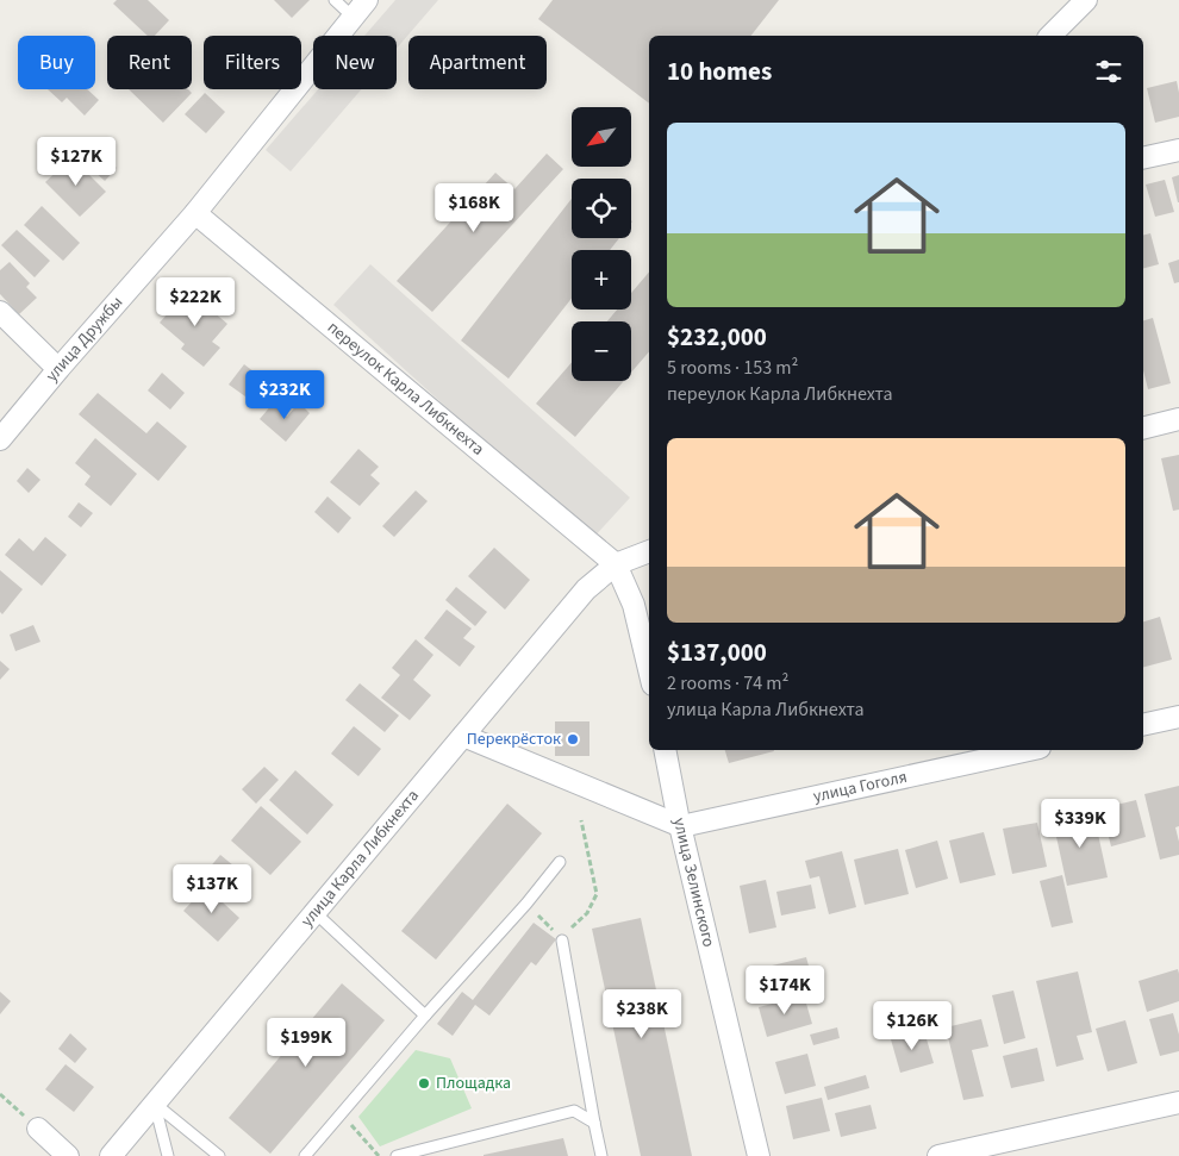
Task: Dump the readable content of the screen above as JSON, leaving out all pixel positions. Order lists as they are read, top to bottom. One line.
{"streets":{"street":["улица Дружбы","переулок Карла Либкнехта","улица Гоголя","улица Карла Либкнехта","улица Зелинского"]},"crossings":[["улица Дружбы","переулок Карла Либкнехта"],["переулок Карла Либкнехта","улица Карла Либкнехта"],["улица Гоголя","улица Зелинского"]],"places":["Перекрёсток","Площадка"],"north":"bottom left","page":{"chip":["Buy","Rent","Filters","New","Apartment"],"heading":"10 homes","map_buttons":["+","−"],"list":[{"name":"$232,000","note":"5 rooms · 153 m² · переулок Карла Либкнехта"},{"name":"$137,000","note":"2 rooms · 74 m² · улица Карла Либкнехта"}],"price":["$127K","$168K","$222K","$232K","$339K","$137K","$174K","$238K","$126K","$199K"]}}
